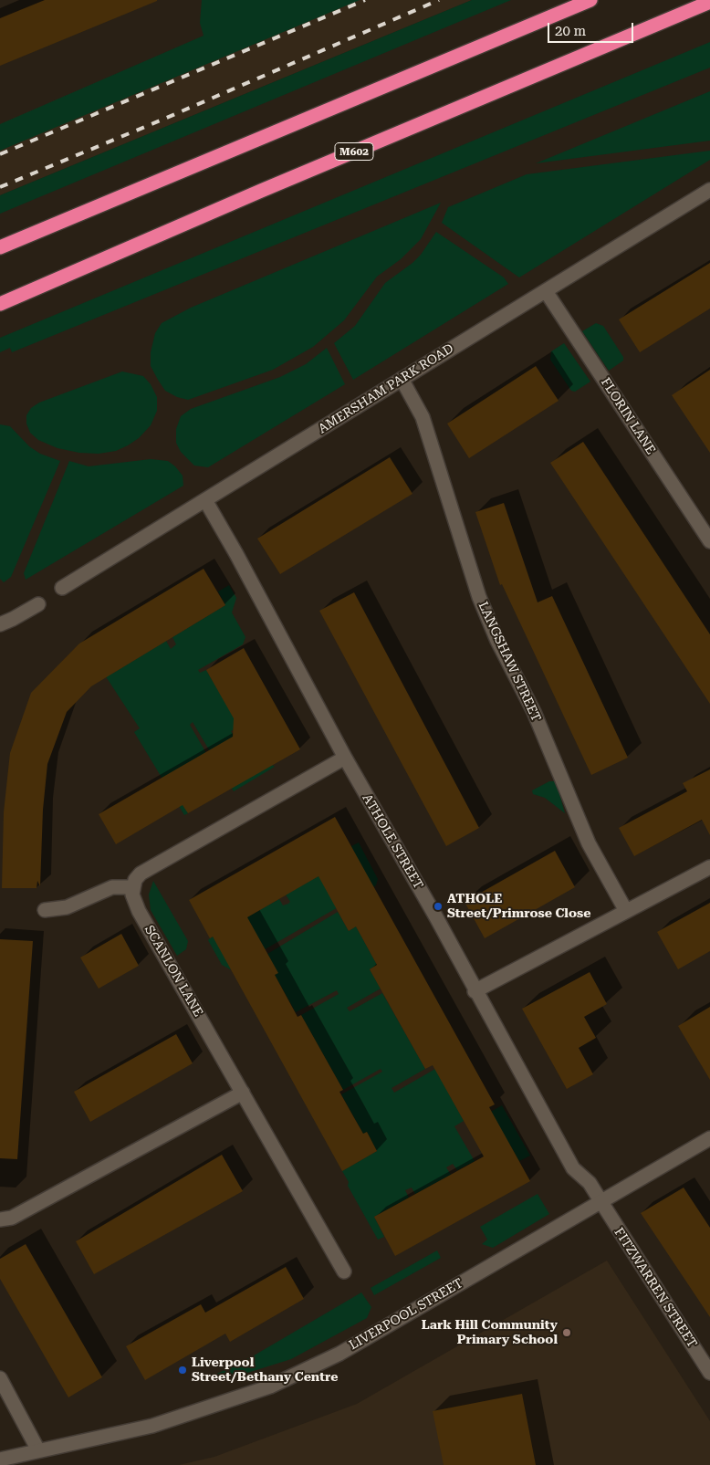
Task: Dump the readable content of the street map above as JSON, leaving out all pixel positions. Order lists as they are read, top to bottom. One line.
{"streets":{"highway":["M602"],"street":["AMERSHAM PARK ROAD","FLORIN LANE","LANGSHAW STREET","ATHOLE STREET","SCANLON LANE","FITZWARREN STREET","LIVERPOOL STREET"]},"crossings":[["AMERSHAM PARK ROAD","FLORIN LANE"],["AMERSHAM PARK ROAD","LANGSHAW STREET"],["AMERSHAM PARK ROAD","ATHOLE STREET"],["ATHOLE STREET","FITZWARREN STREET"],["ATHOLE STREET","LIVERPOOL STREET"],["FITZWARREN STREET","LIVERPOOL STREET"]],"places":["ATHOLE Street/Primrose Close","Lark Hill Community Primary School","Liverpool Street/Bethany Centre"],"scale_bar":"20 m"}
